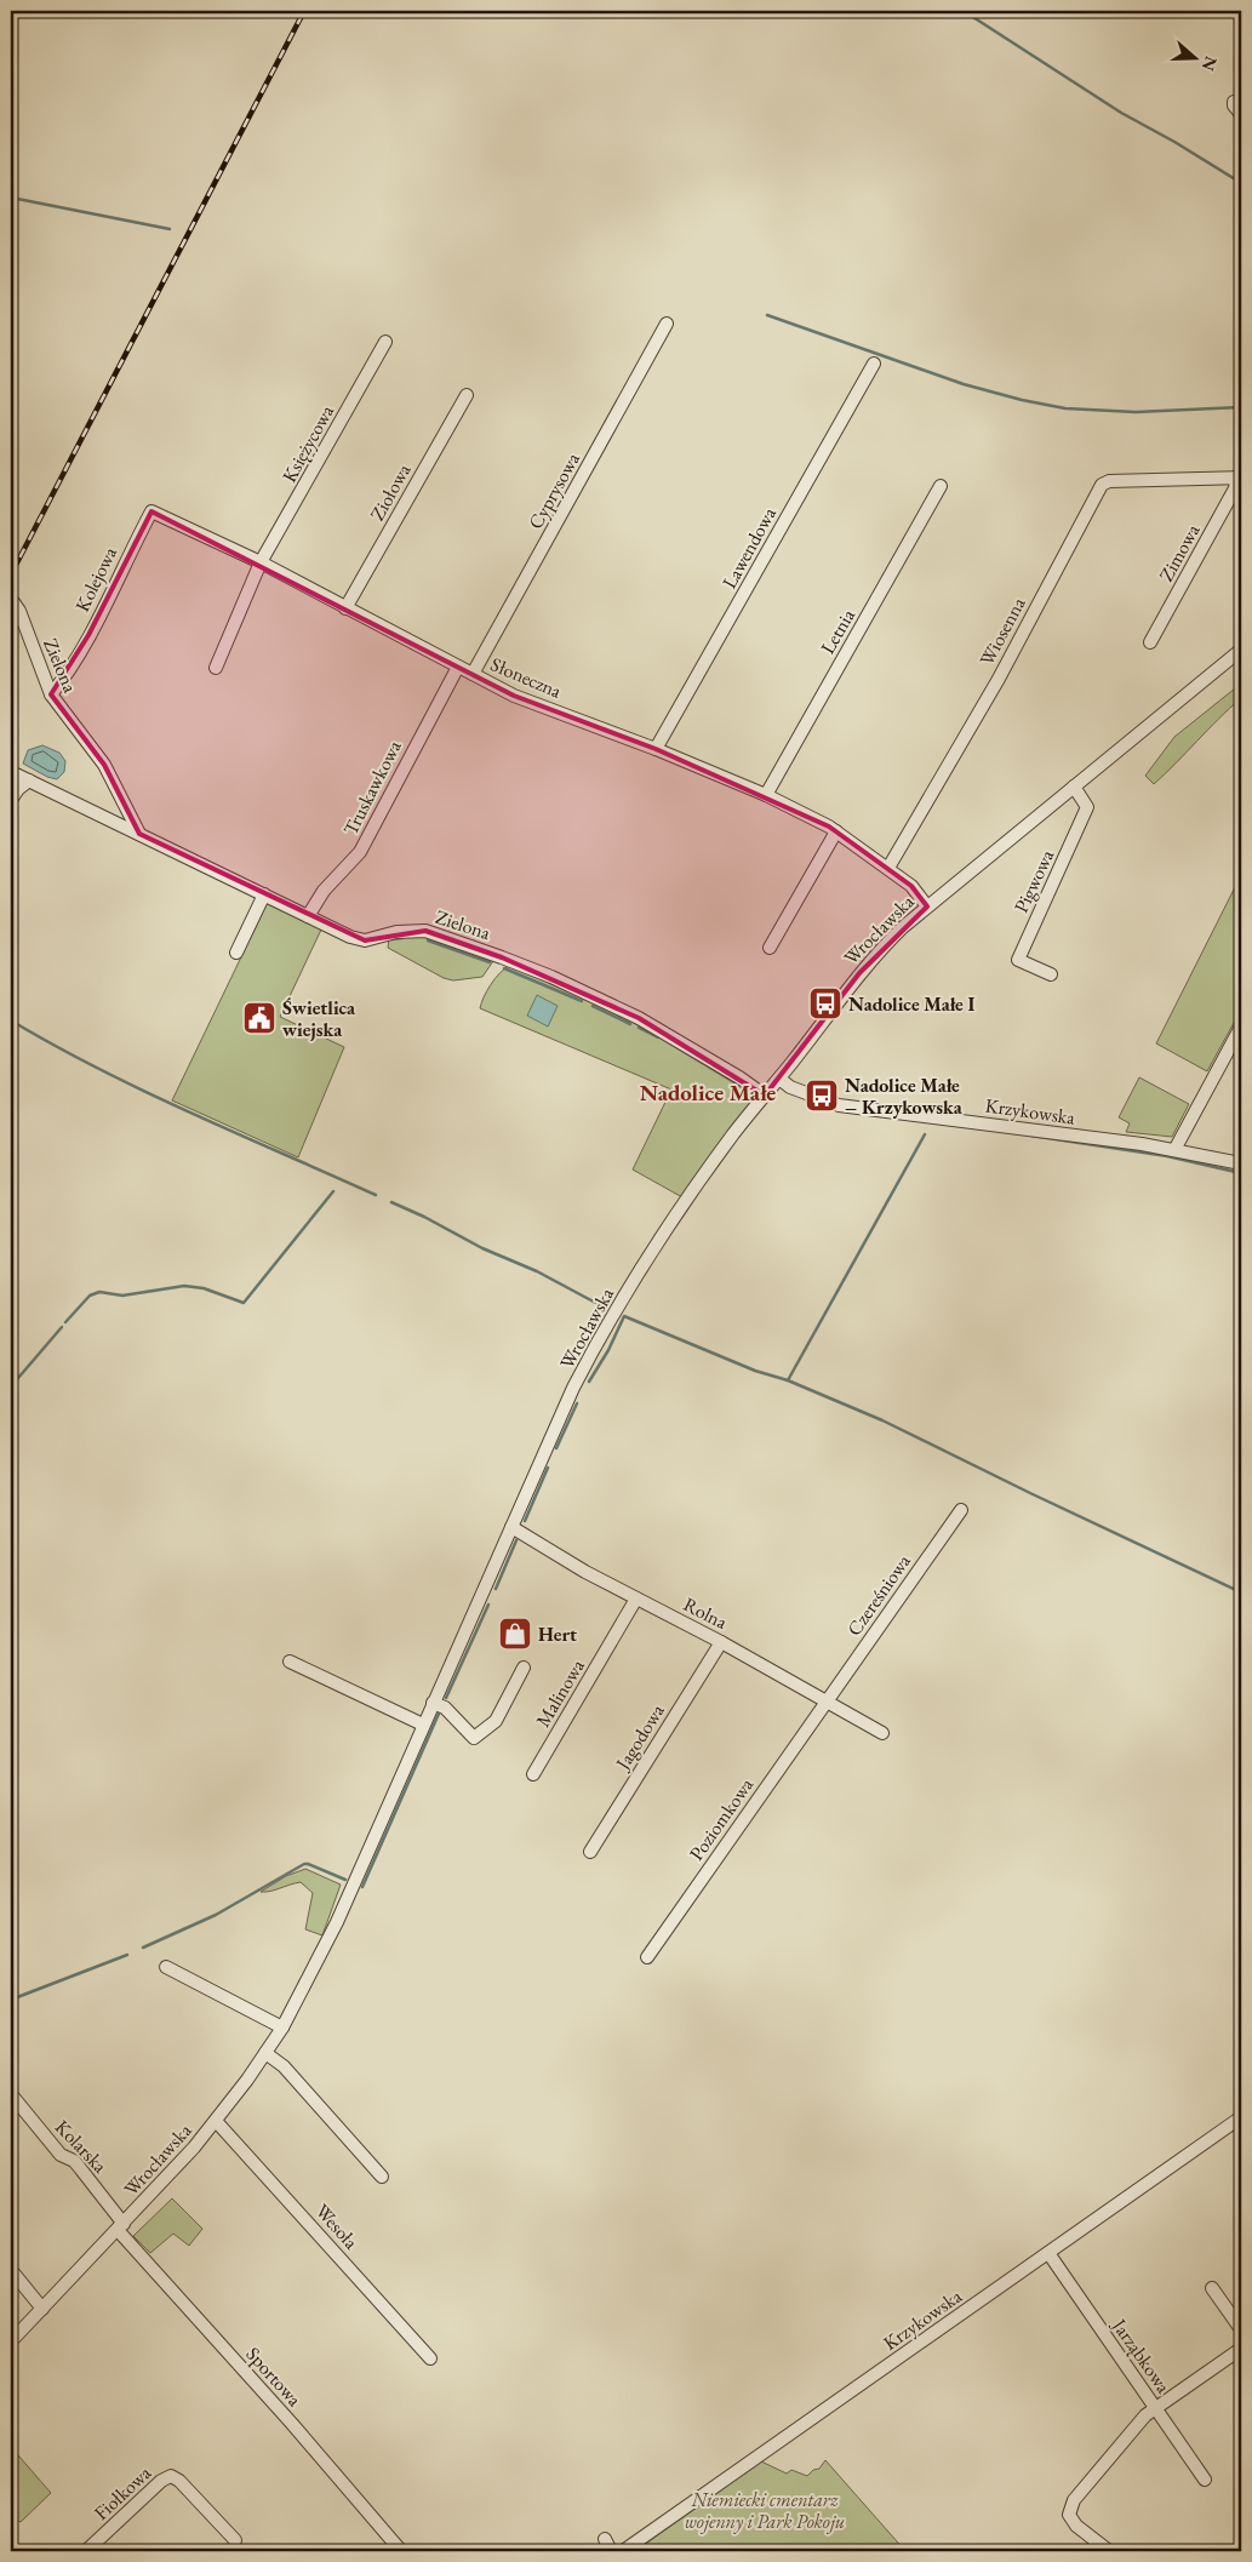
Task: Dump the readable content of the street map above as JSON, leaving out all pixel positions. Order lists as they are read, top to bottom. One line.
{"streets":{"street":["Księżycowa","Cyprysowa","Ziołowa","Lawendowa","Zimowa","Kolejowa","Letnia","Wiosenna","Zielona","Słoneczna","Truskawkowa","Pigwowa","Wrocławska","Krzykowska","Czereśniowa","Rolna","Malinowa","Jagodowa","Poziomkowa","Kolarska","Wesoła","Jarząbkowa","Sportowa","Fiołkowa"]},"crossings":[["Księżycowa","Słoneczna"],["Cyprysowa","Słoneczna"],["Ziołowa","Słoneczna"],["Lawendowa","Słoneczna"],["Zimowa","Wiosenna"],["Kolejowa","Zielona"],["Kolejowa","Słoneczna"],["Letnia","Słoneczna"],["Wiosenna","Słoneczna"],["Zielona","Truskawkowa"],["Zielona","Wrocławska"],["Słoneczna","Truskawkowa"],["Pigwowa","Wrocławska"],["Wrocławska","Krzykowska"],["Wrocławska","Rolna"],["Wrocławska","Kolarska"],["Wrocławska","Wesoła"],["Wrocławska","Sportowa"],["Krzykowska","Jarząbkowa"],["Czereśniowa","Rolna"],["Czereśniowa","Poziomkowa"],["Rolna","Malinowa"],["Rolna","Jagodowa"],["Rolna","Poziomkowa"],["Kolarska","Sportowa"]],"districts":["Nadolice Małe"],"parks":["Niemiecki cmentarz wojenny i Park Pokoju"],"places":{"bus stop":["Nadolice Małe I","Nadolice Małe – Krzykowska"],"public building":["Świetlica wiejska"],"shop":["Hert"]},"north":"right"}
